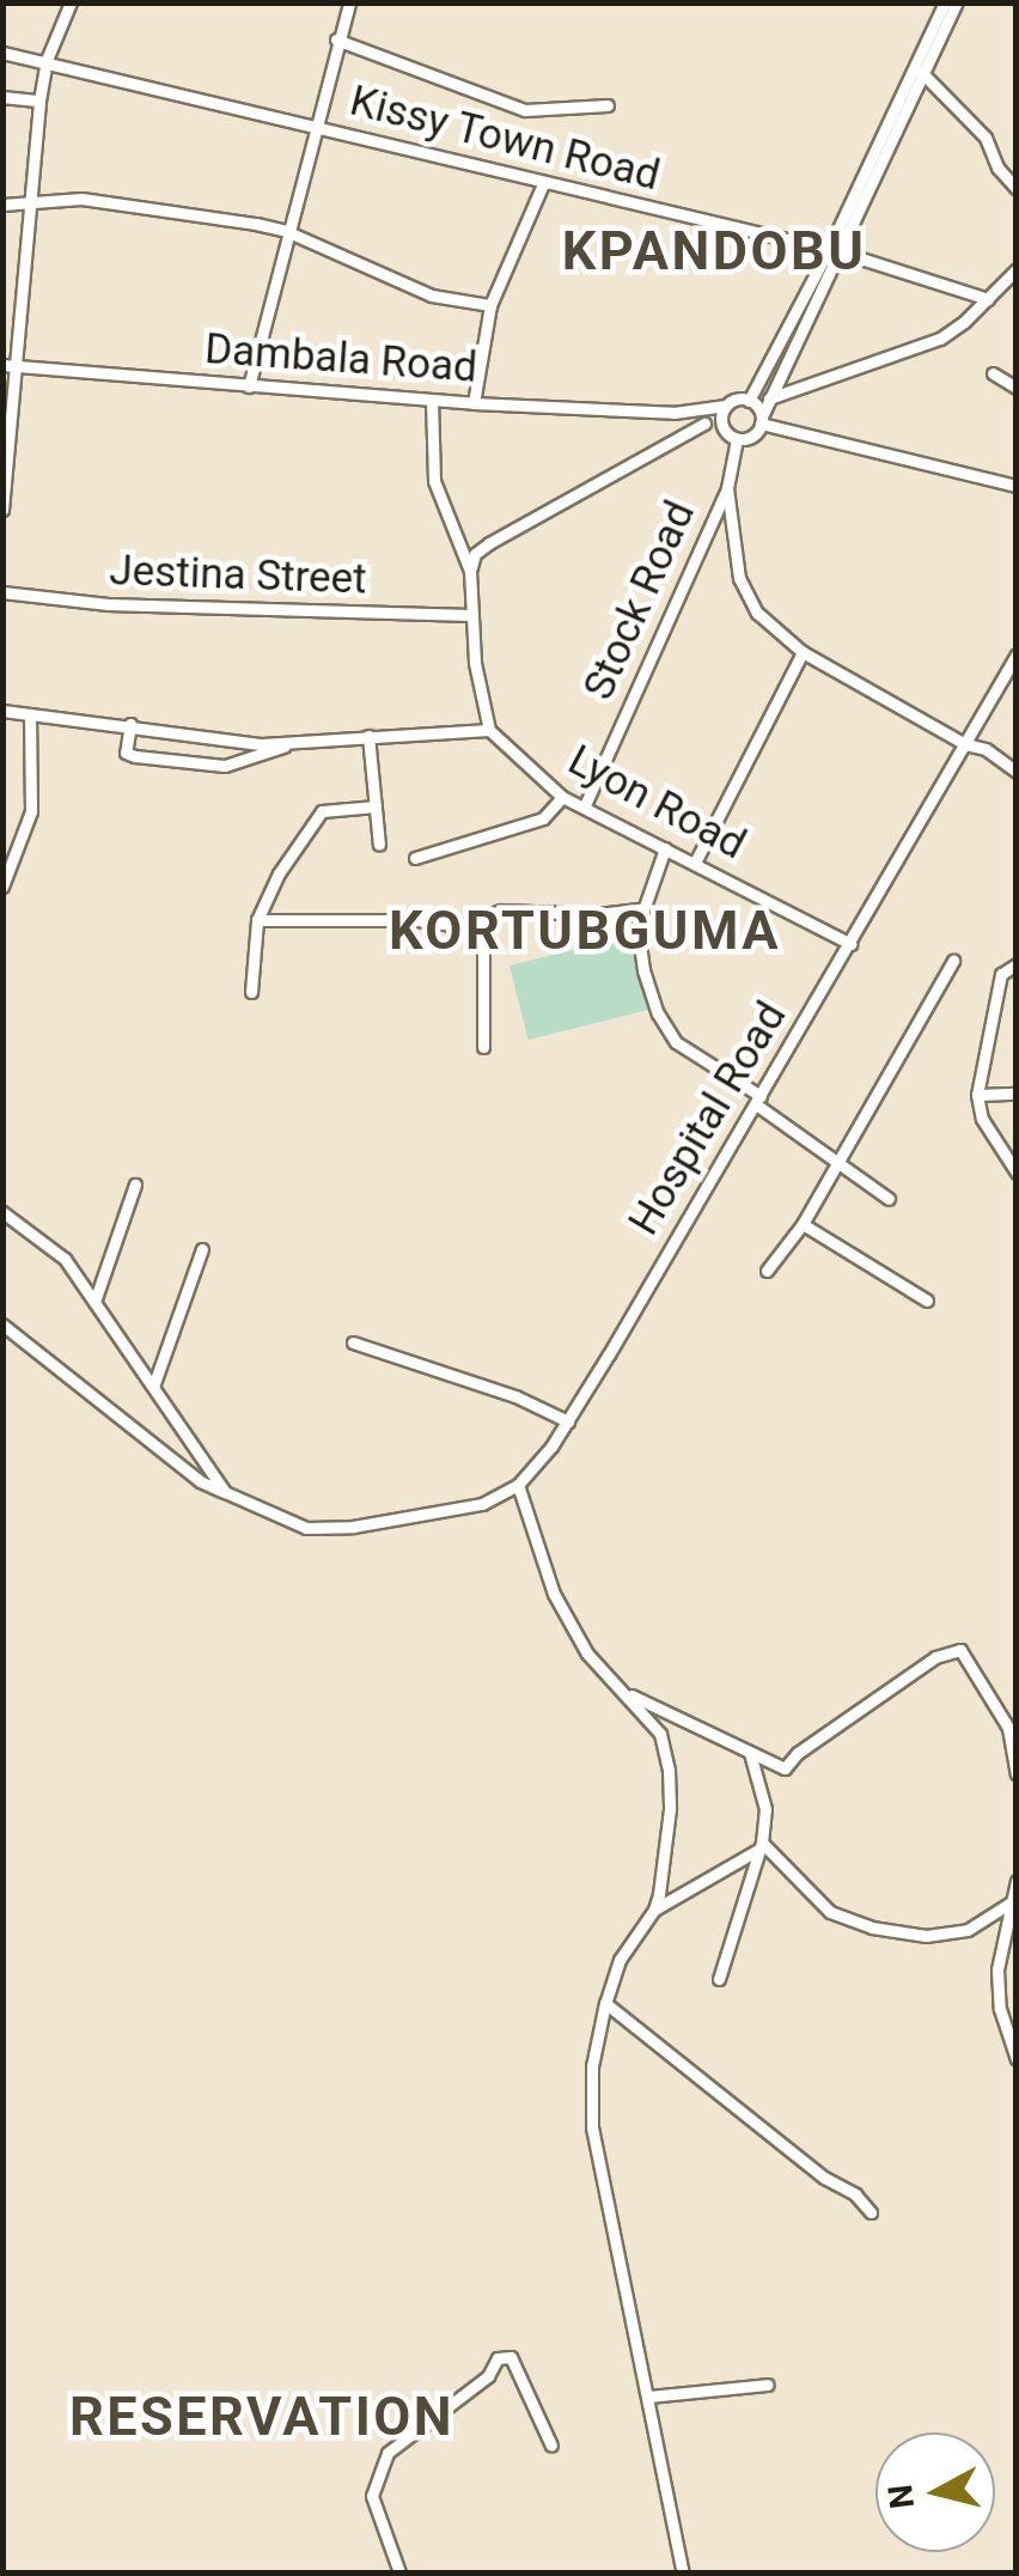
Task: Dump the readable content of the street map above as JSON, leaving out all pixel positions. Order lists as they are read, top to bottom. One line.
{"streets":{"street":["Kissy Town Road","Dambala Road","Jestina Street","Stock Road","Lyon Road","Hospital Road"]},"crossings":[["Stock Road","Lyon Road"],["Lyon Road","Hospital Road"]],"districts":["KPANDOBU","KORTUBGUMA","RESERVATION"],"north":"left"}
